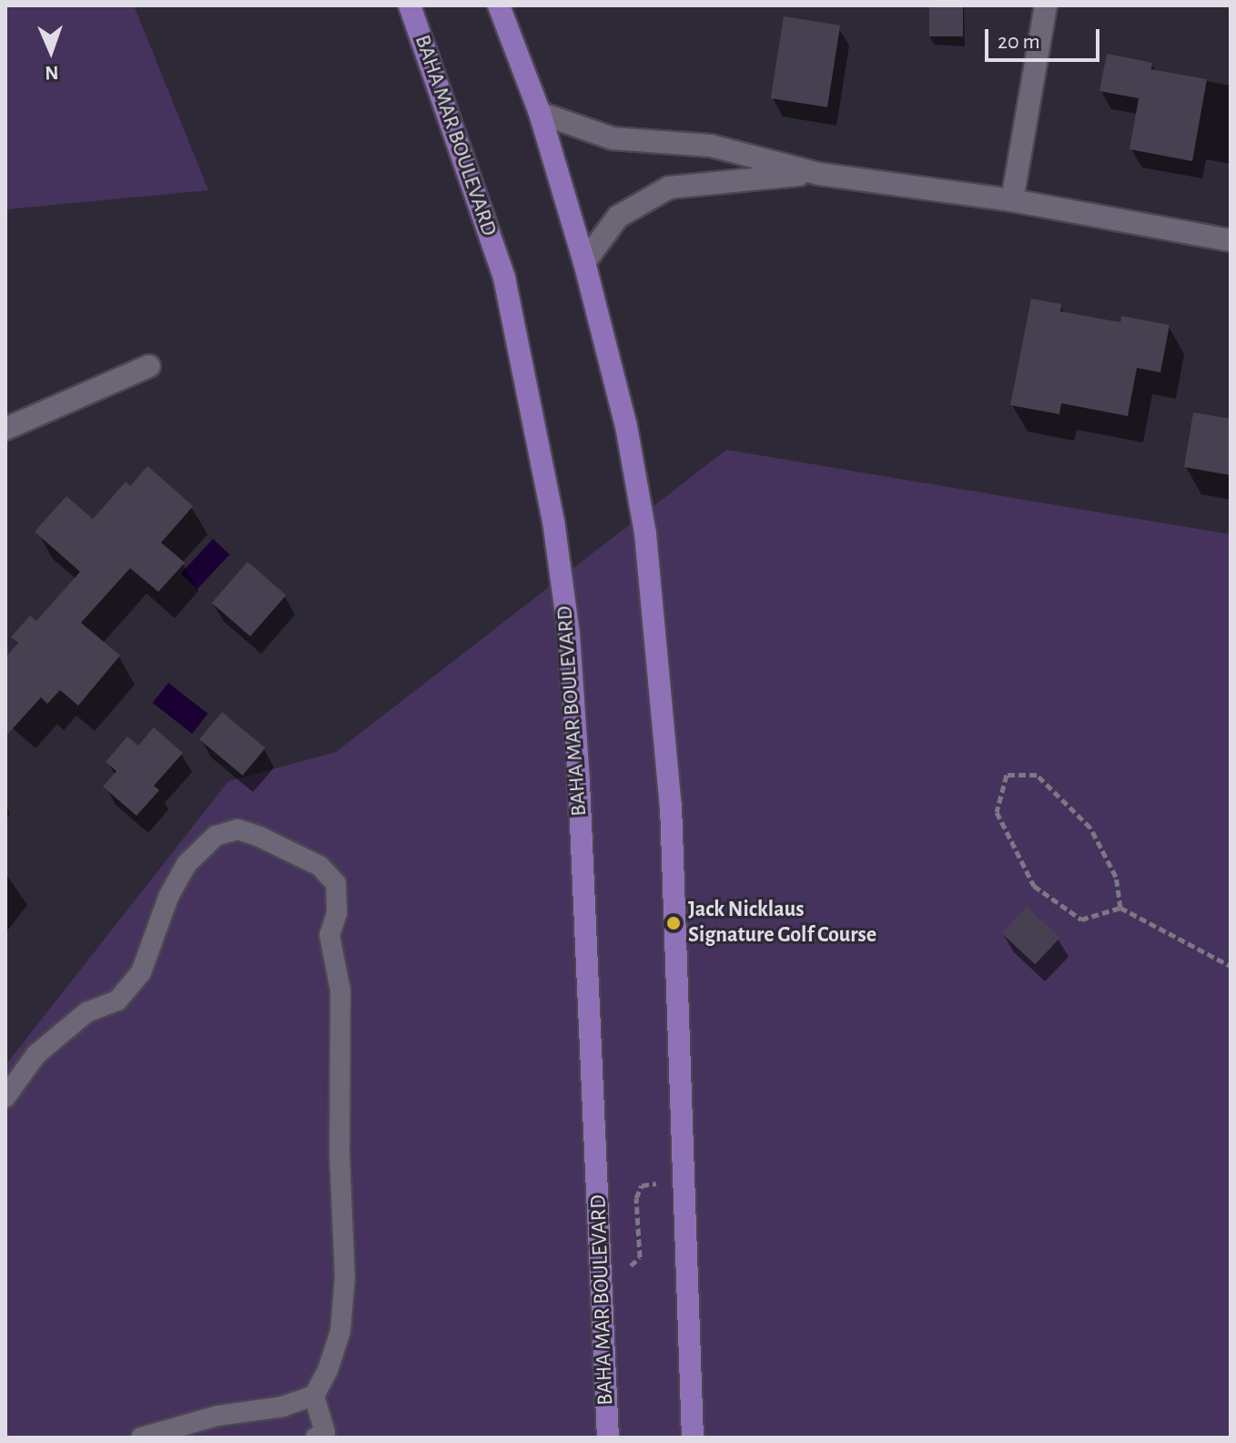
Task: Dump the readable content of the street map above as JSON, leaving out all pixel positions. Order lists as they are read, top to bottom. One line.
{"streets":{"main road":["BAHA MAR BOULEVARD"]},"places":["Jack Nicklaus Signature Golf Course"],"scale_bar":"20 m","north":"bottom"}
